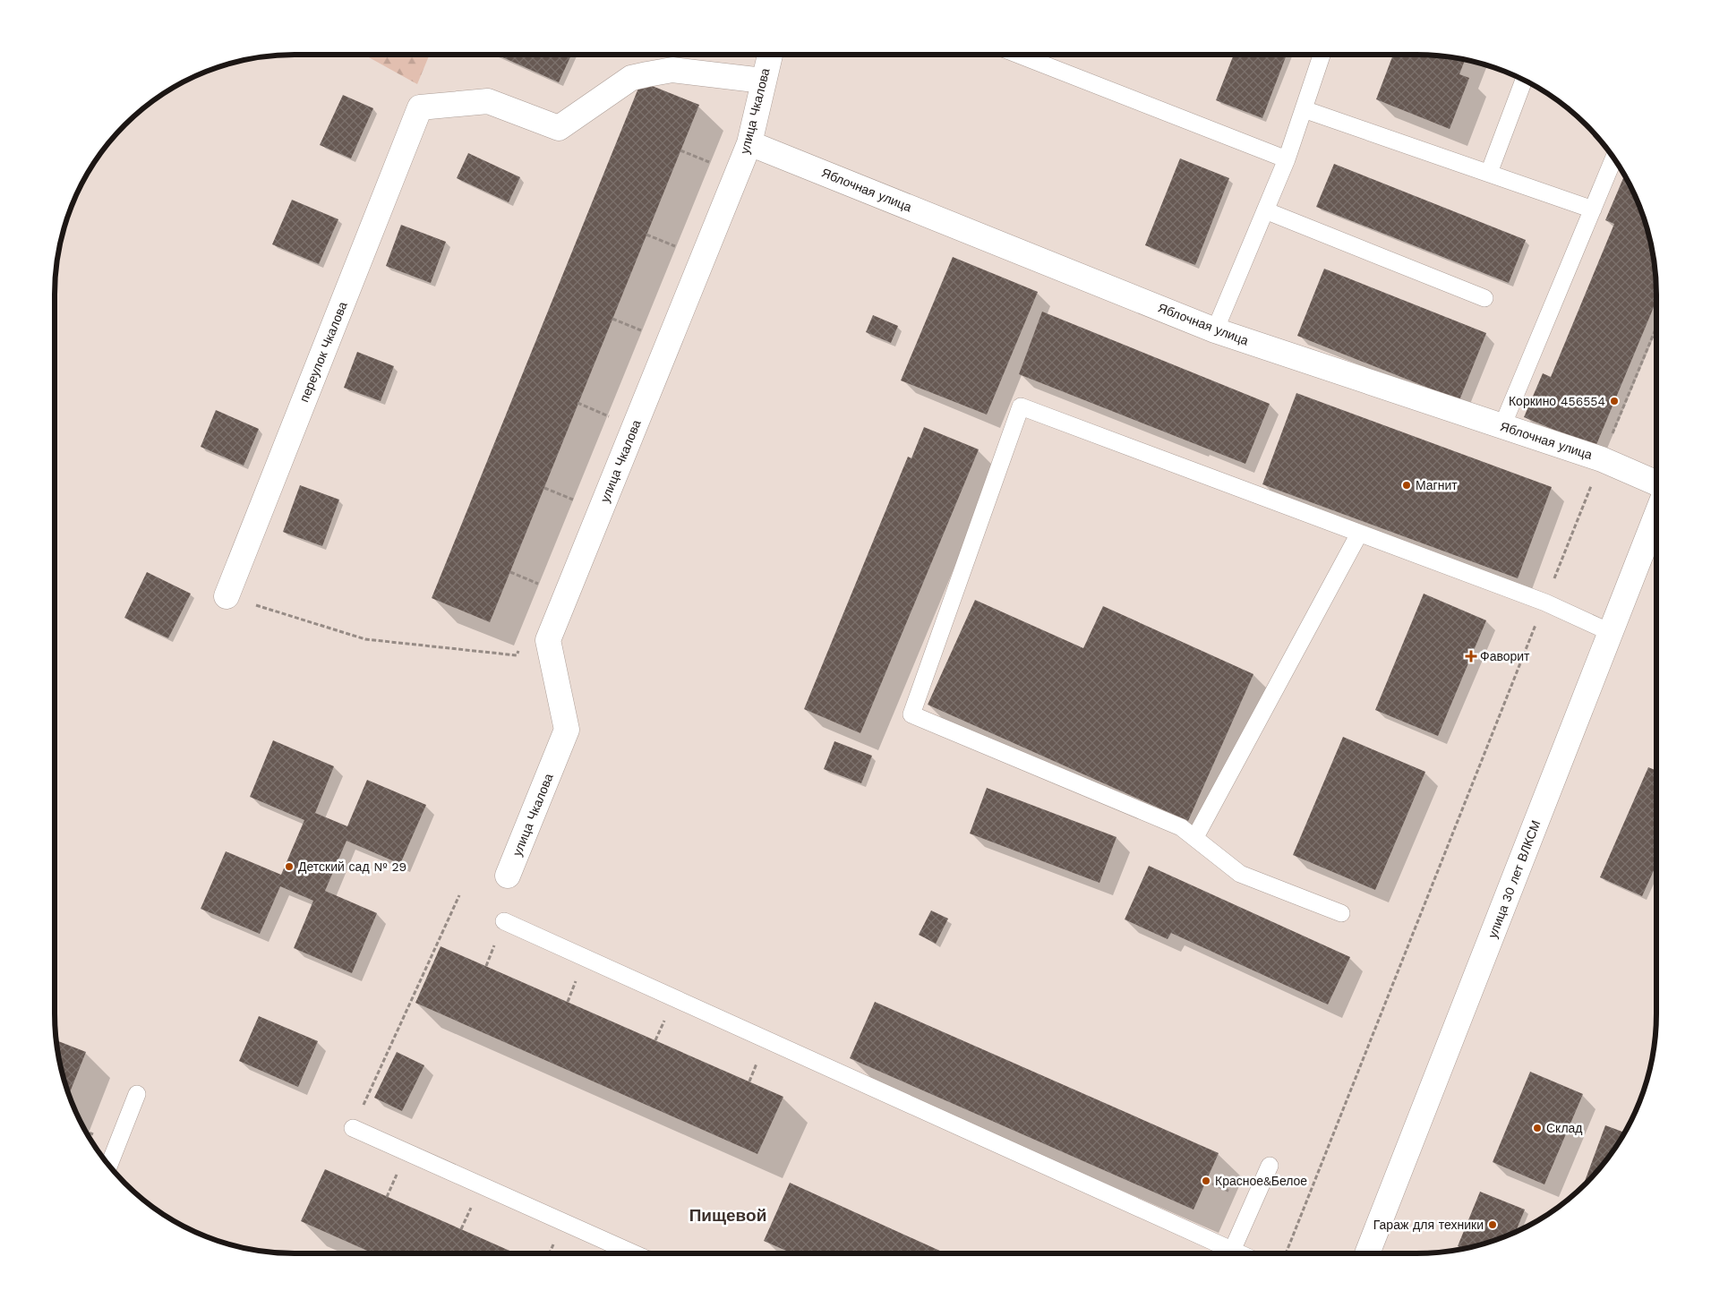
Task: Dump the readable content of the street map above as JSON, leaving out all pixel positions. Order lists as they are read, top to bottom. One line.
{"streets":{"street":["улица Чкалова","Яблочная улица","переулок Чкалова","улица 30 лет ВЛКСМ"]},"crossings":[["улица Чкалова","Яблочная улица"],["улица Чкалова","переулок Чкалова"]],"districts":["Пищевой"],"places":{"other":["Коркино 456554","Магнит","Детский сад № 29","Склад","Красное&Белое","Гараж для техники"],"health":["Фаворит"]}}
